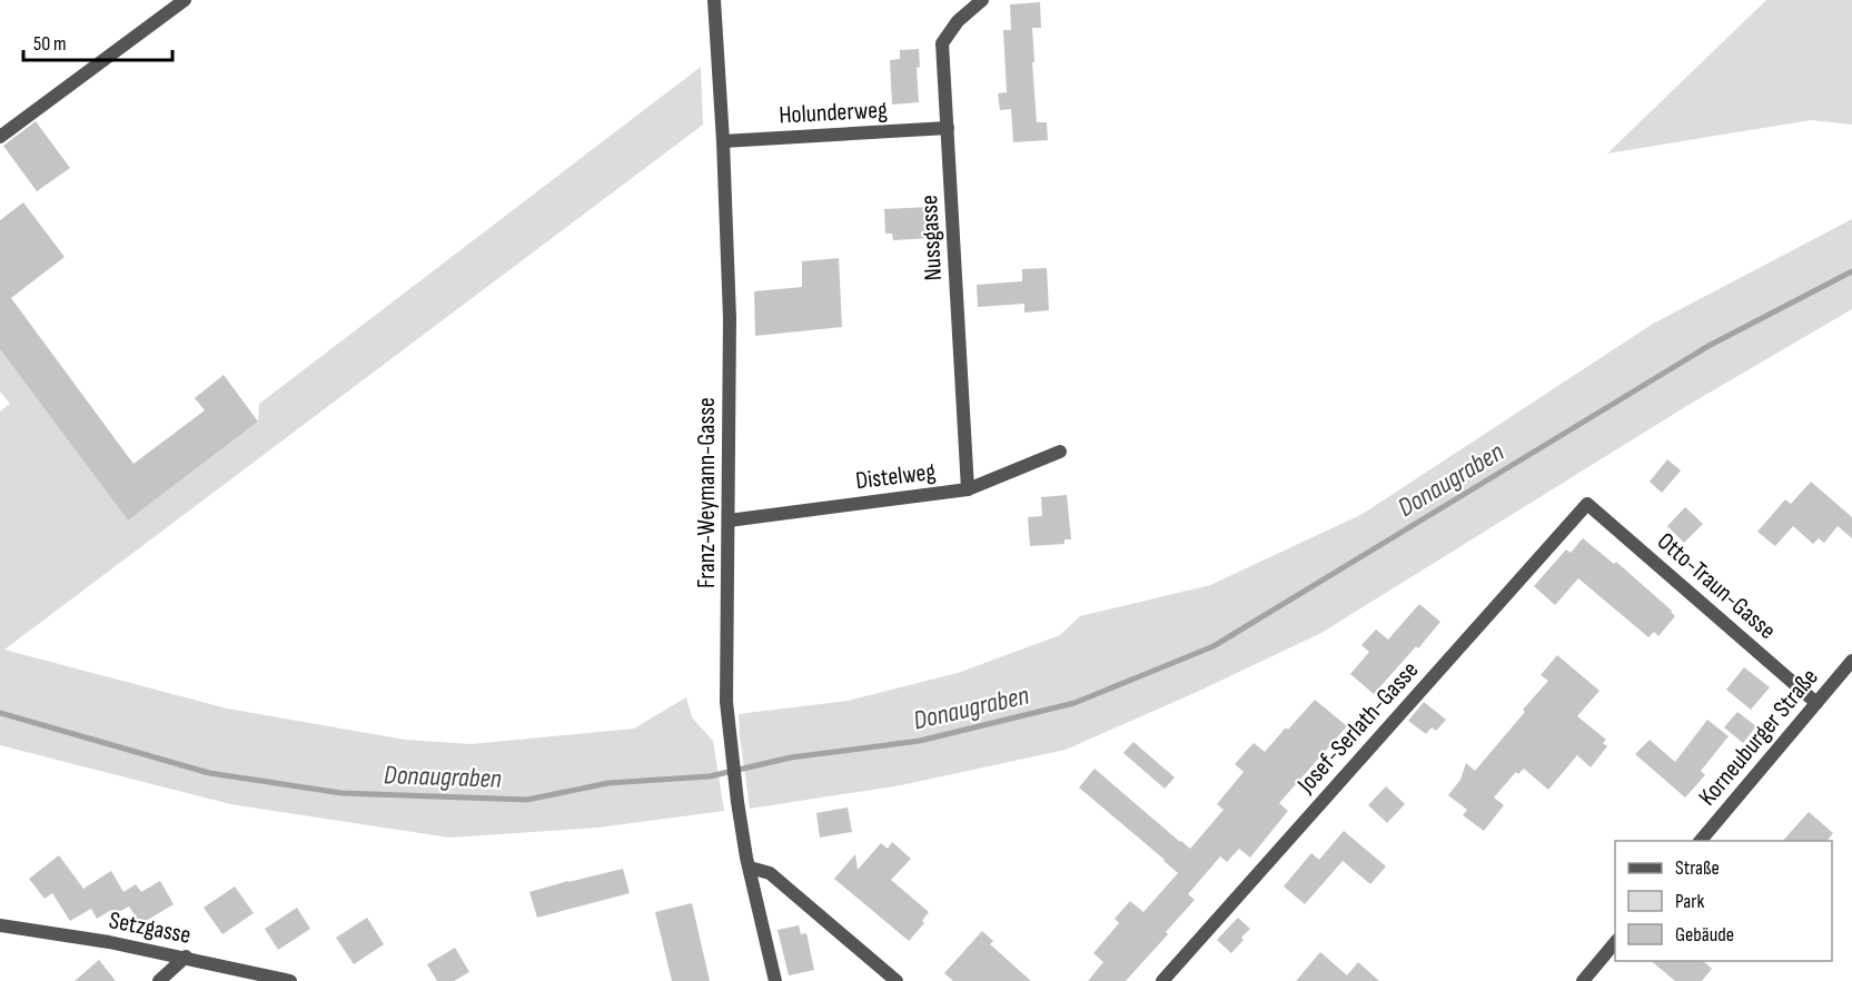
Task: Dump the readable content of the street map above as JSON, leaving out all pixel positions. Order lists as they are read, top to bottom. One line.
{"streets":{"street":["Holunderweg","Nussgasse","Distelweg","Franz-Weymann-Gasse","Otto-Traun-Gasse","Josef-Serlath-Gasse","Korneuburger Straße","Setzgasse"]},"crossings":[["Holunderweg","Nussgasse"],["Holunderweg","Franz-Weymann-Gasse"],["Nussgasse","Distelweg"],["Distelweg","Franz-Weymann-Gasse"],["Otto-Traun-Gasse","Josef-Serlath-Gasse"],["Otto-Traun-Gasse","Korneuburger Straße"]],"water":["Donaugraben"],"legend":["Straße","Park","Gebäude"],"scale_bar":"50 m"}
